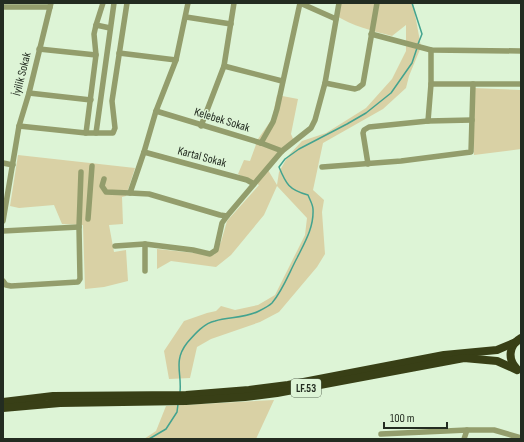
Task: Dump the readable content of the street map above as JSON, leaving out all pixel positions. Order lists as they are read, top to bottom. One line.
{"streets":{"highway":["LF.53"],"street":["İyilik Sokak","Kelebek Sokak","Kartal Sokak"]},"scale_bar":"100 m"}
